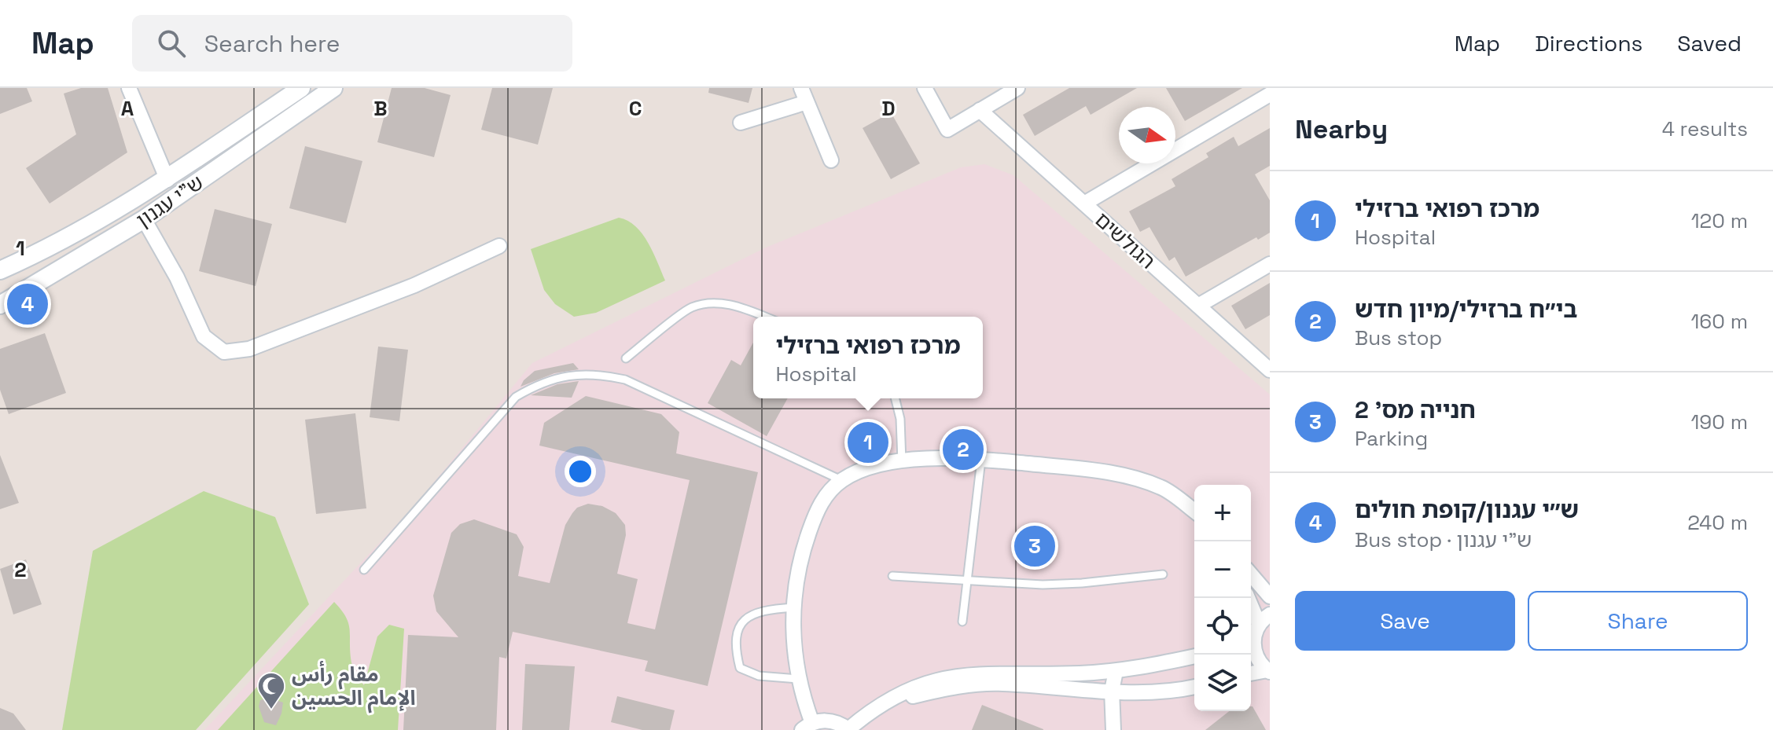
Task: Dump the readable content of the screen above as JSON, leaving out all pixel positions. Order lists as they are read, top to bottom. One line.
{"streets":{"street":["ש\"י עגנון","הגולשים"]},"places":{"mosque":["مقام رأس الإمام الحسين"]},"north":"right","page":{"header":"Map","search":"Search here","nav":["Map","Directions","Saved"],"heading":["Nearby","4 results"],"list":[{"mark":"1","name":"מרכז רפואי ברזילי","note":"Hospital","value":"120 m"},{"mark":"2","name":"בי״ח ברזילי/מיון חדש","note":"Bus stop","value":"160 m"},{"mark":"3","name":"חנייה מס' 2","note":"Parking","value":"190 m"},{"mark":"4","name":"ש״י עגנון/קופת חולים","note":"Bus stop · ש\"י עגנון","value":"240 m"}],"pins":["4","1","2","3"],"popup":["מרכז רפואי ברזילי","Hospital"],"map_buttons":["+","−"],"buttons":["Save","Share"]},"grid":{"columns":["A","B","C","D"],"rows":["1","2"]}}
